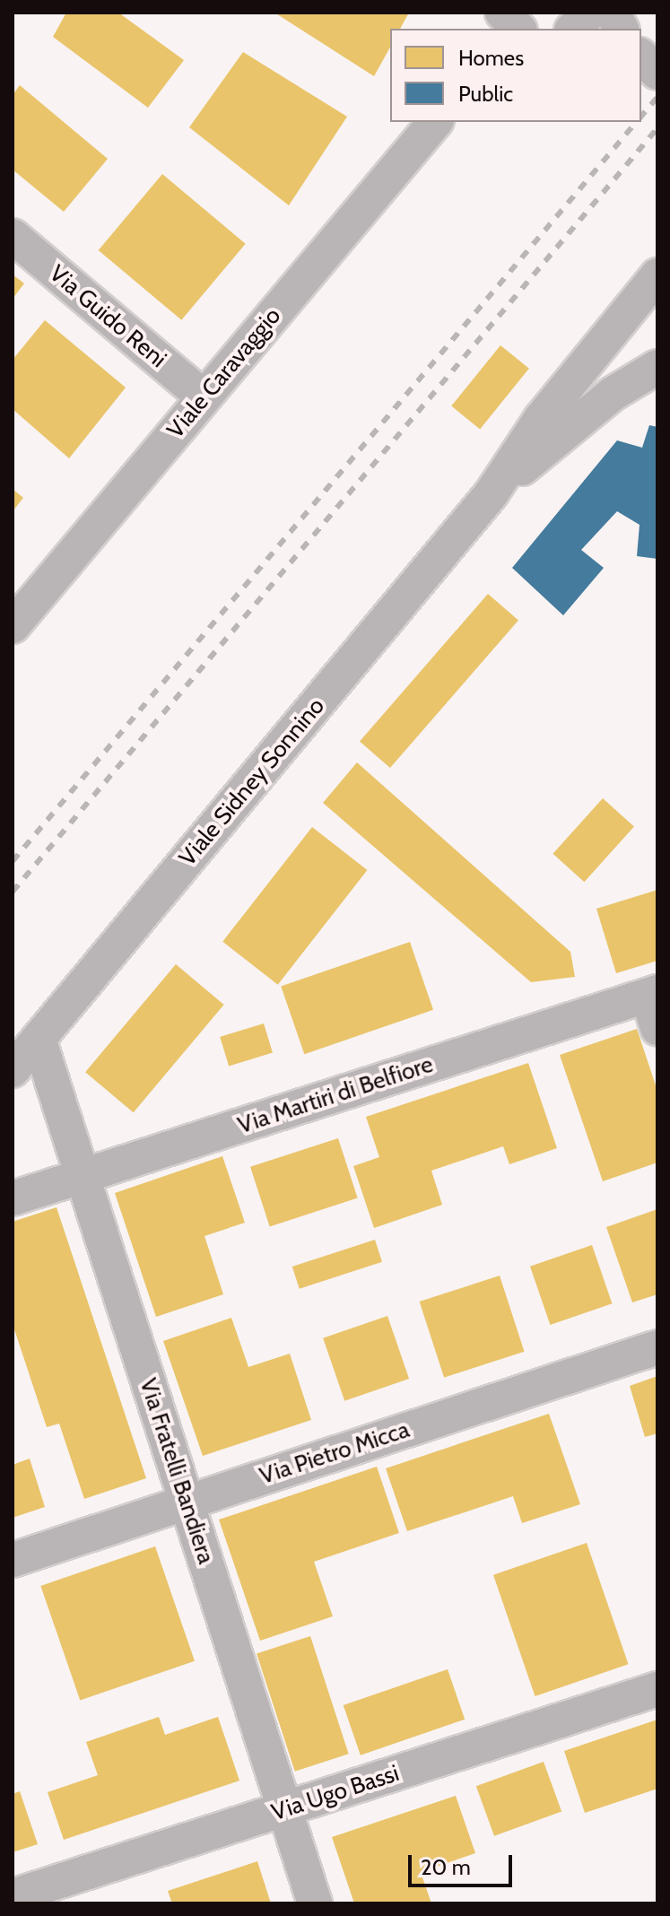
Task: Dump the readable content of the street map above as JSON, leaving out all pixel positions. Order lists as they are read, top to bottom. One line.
{"streets":{"street":["Via Guido Reni","Viale Caravaggio","Viale Sidney Sonnino","Via Martiri di Belfiore","Via Pietro Micca","Via Fratelli Bandiera","Via Ugo Bassi"]},"crossings":[["Via Guido Reni","Viale Caravaggio"],["Viale Sidney Sonnino","Via Fratelli Bandiera"],["Via Martiri di Belfiore","Via Fratelli Bandiera"],["Via Pietro Micca","Via Fratelli Bandiera"],["Via Fratelli Bandiera","Via Ugo Bassi"]],"legend":["Homes","Public"],"scale_bar":"20 m"}
